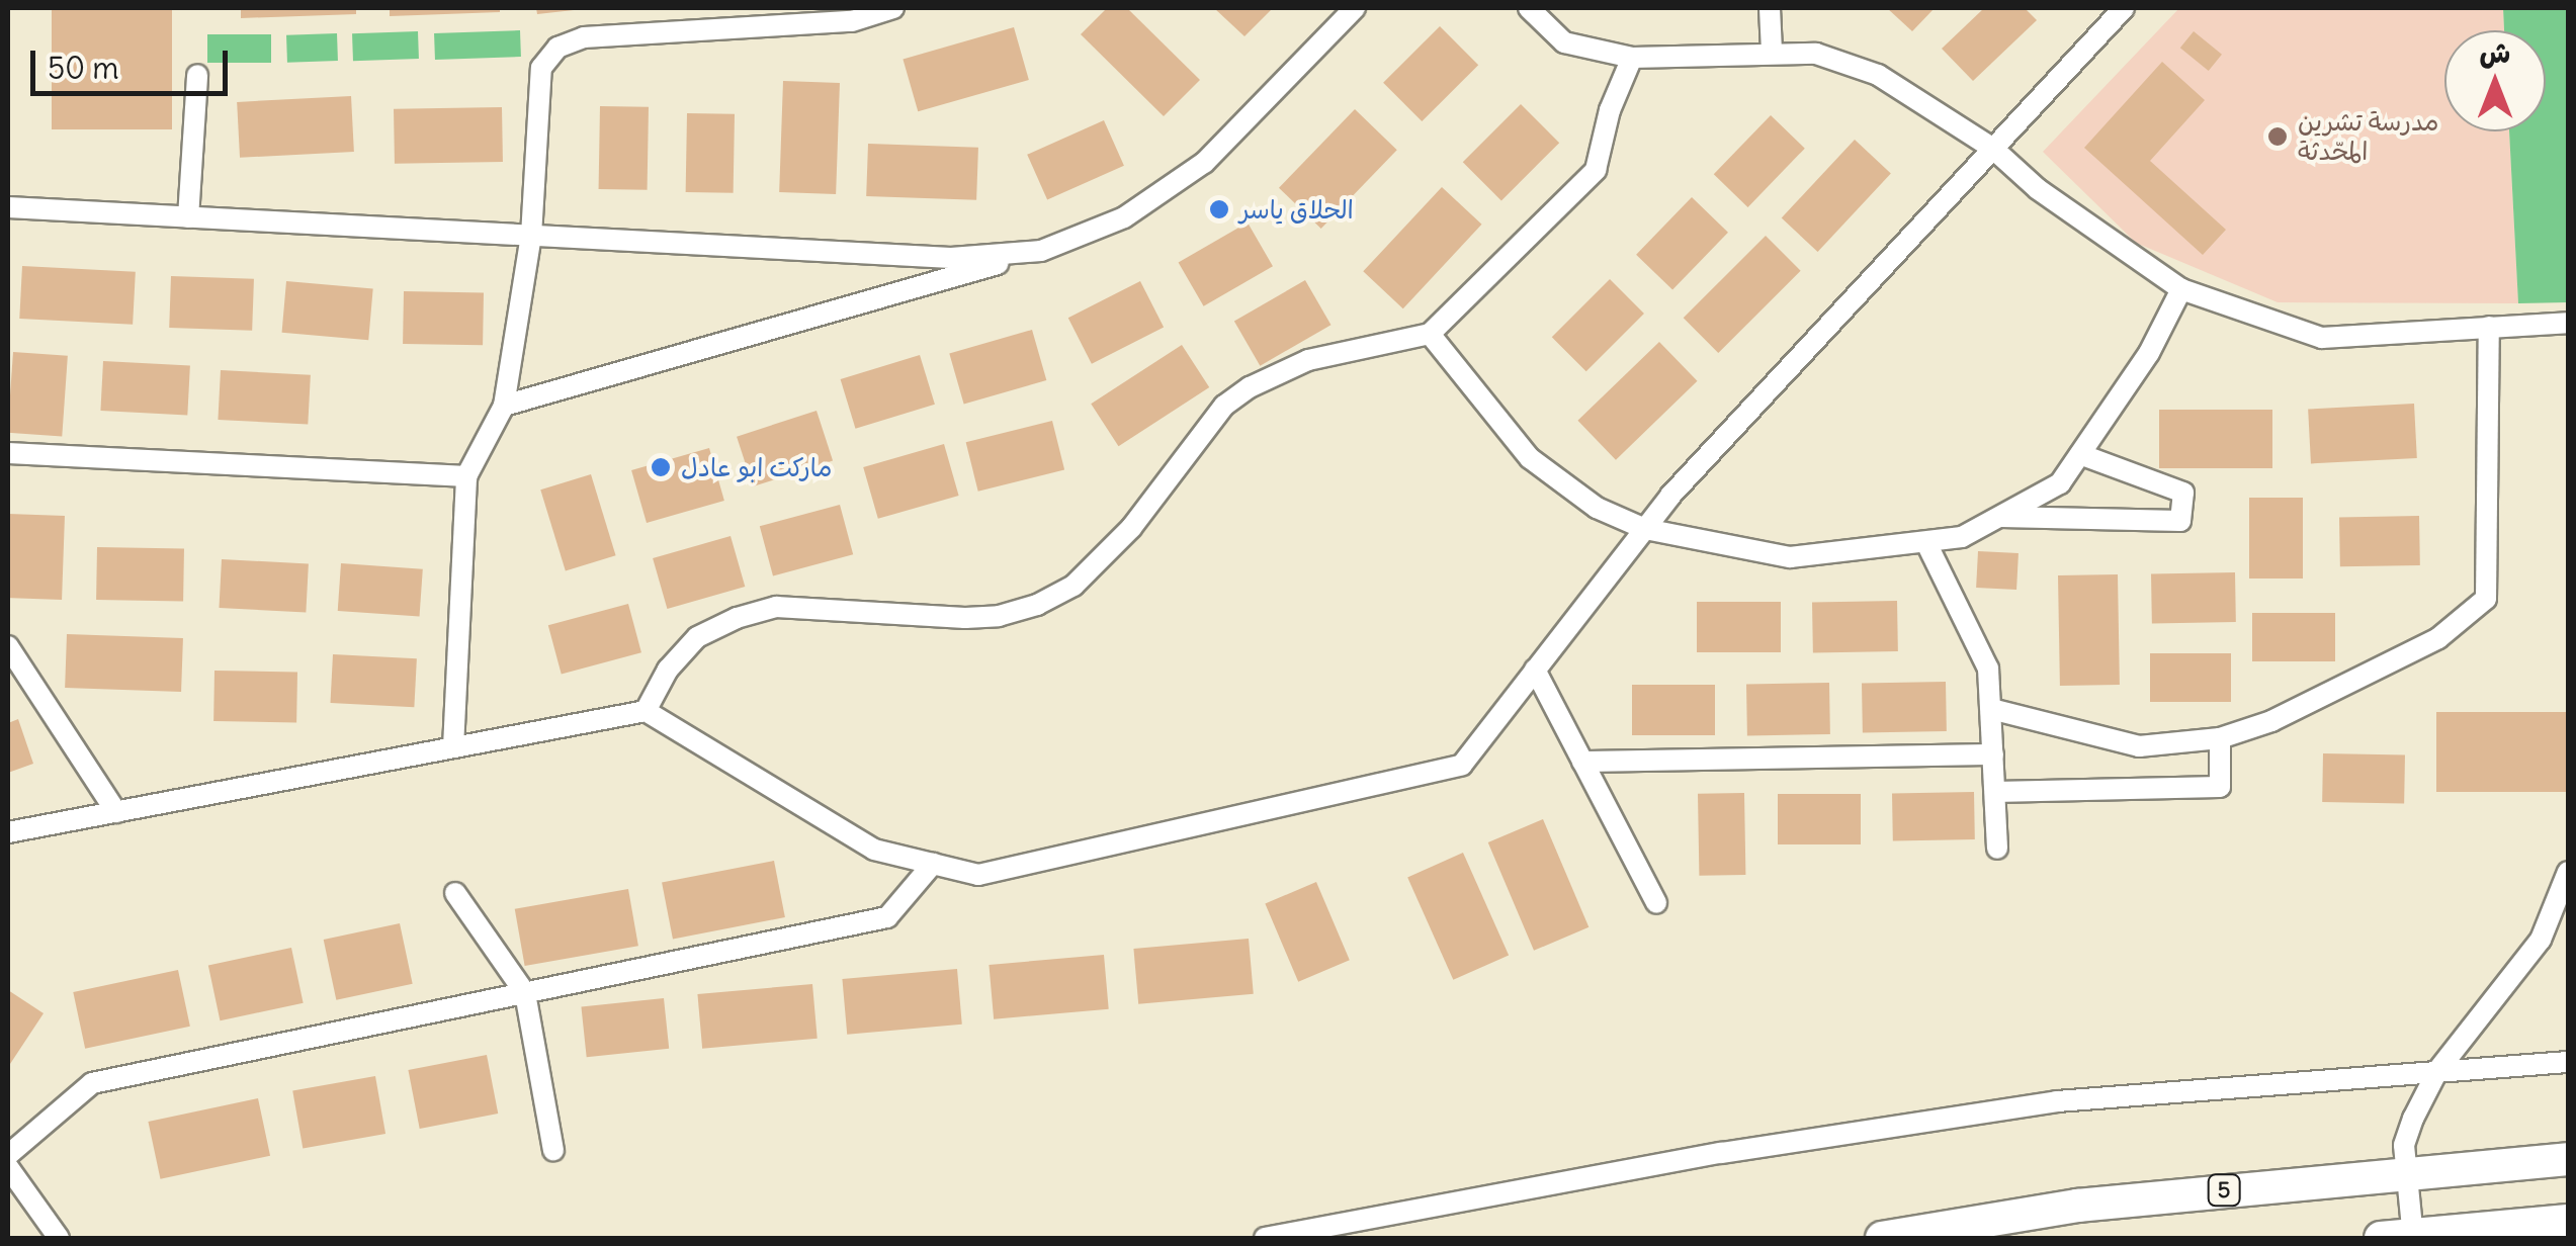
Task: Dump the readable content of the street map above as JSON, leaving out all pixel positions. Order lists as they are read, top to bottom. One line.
{"streets":{"highway":["5"]},"places":["مدرسة تشرين المحّدثة","الحلاق ياسر","ماركت ابو عادل"],"scale_bar":"50 m","north":"top"}
